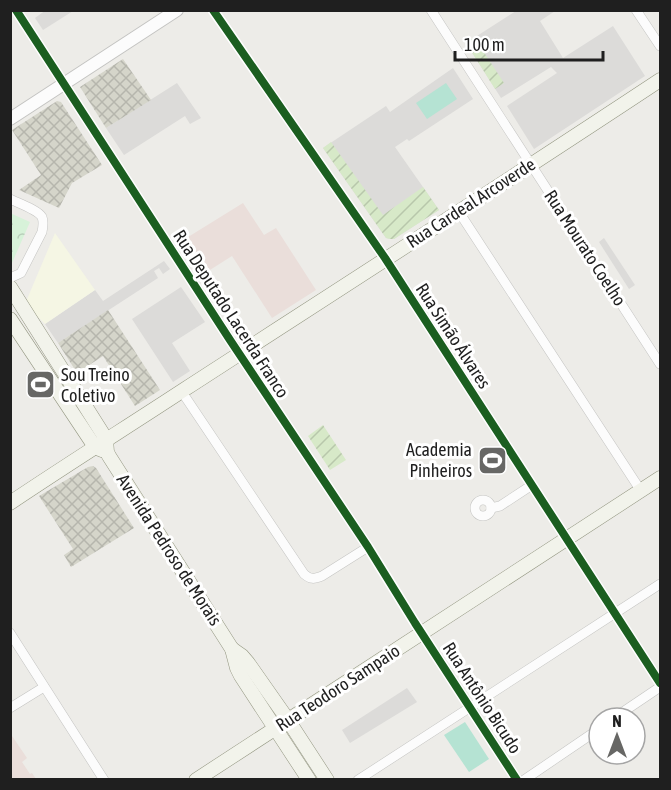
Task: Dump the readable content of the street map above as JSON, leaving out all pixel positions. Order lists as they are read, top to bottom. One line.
{"streets":{"main road":["Rua Cardeal Arcoverde","Avenida Pedroso de Morais","Rua Teodoro Sampaio"],"street":["Rua Mourato Coelho","Rua Deputado Lacerda Franco","Rua Simão Álvares","Rua Antônio Bicudo"]},"crossings":[["Rua Cardeal Arcoverde","Rua Mourato Coelho"],["Rua Cardeal Arcoverde","Rua Deputado Lacerda Franco"],["Rua Cardeal Arcoverde","Rua Simão Álvares"],["Rua Cardeal Arcoverde","Avenida Pedroso de Morais"],["Rua Deputado Lacerda Franco","Rua Teodoro Sampaio"],["Rua Deputado Lacerda Franco","Rua Antônio Bicudo"],["Rua Simão Álvares","Rua Teodoro Sampaio"],["Avenida Pedroso de Morais","Rua Teodoro Sampaio"],["Rua Teodoro Sampaio","Rua Antônio Bicudo"]],"places":{"sports":["Sou Treino Coletivo","Academia Pinheiros"]},"scale_bar":"100 m","north":"top"}
